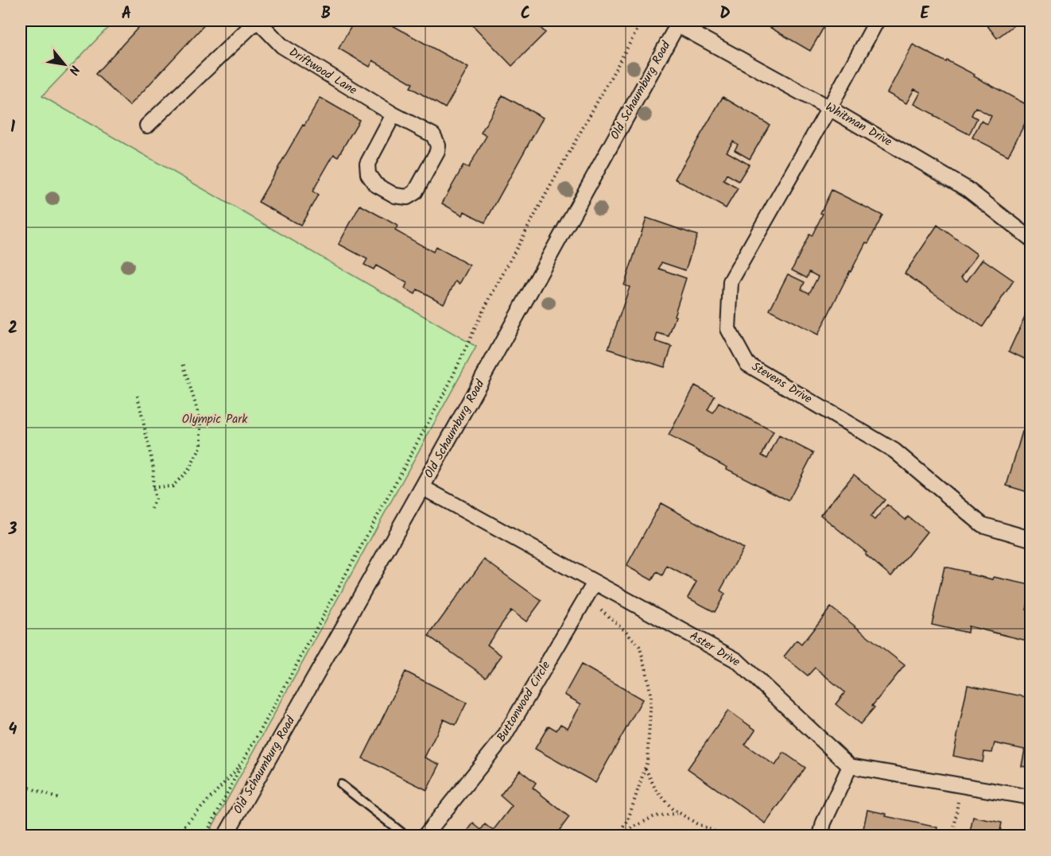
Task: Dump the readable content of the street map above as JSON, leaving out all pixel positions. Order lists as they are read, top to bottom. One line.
{"streets":{"street":["Driftwood Lane","Old Schaumburg Road","Whitman Drive","Stevens Drive","Aster Drive","Buttonwood Circle"]},"crossings":[["Old Schaumburg Road","Whitman Drive"],["Old Schaumburg Road","Aster Drive"],["Whitman Drive","Stevens Drive"],["Aster Drive","Buttonwood Circle"]],"parks":["Olympic Park"],"north":"bottom right","grid":{"columns":["A","B","C","D","E"],"rows":["1","2","3","4"]}}
